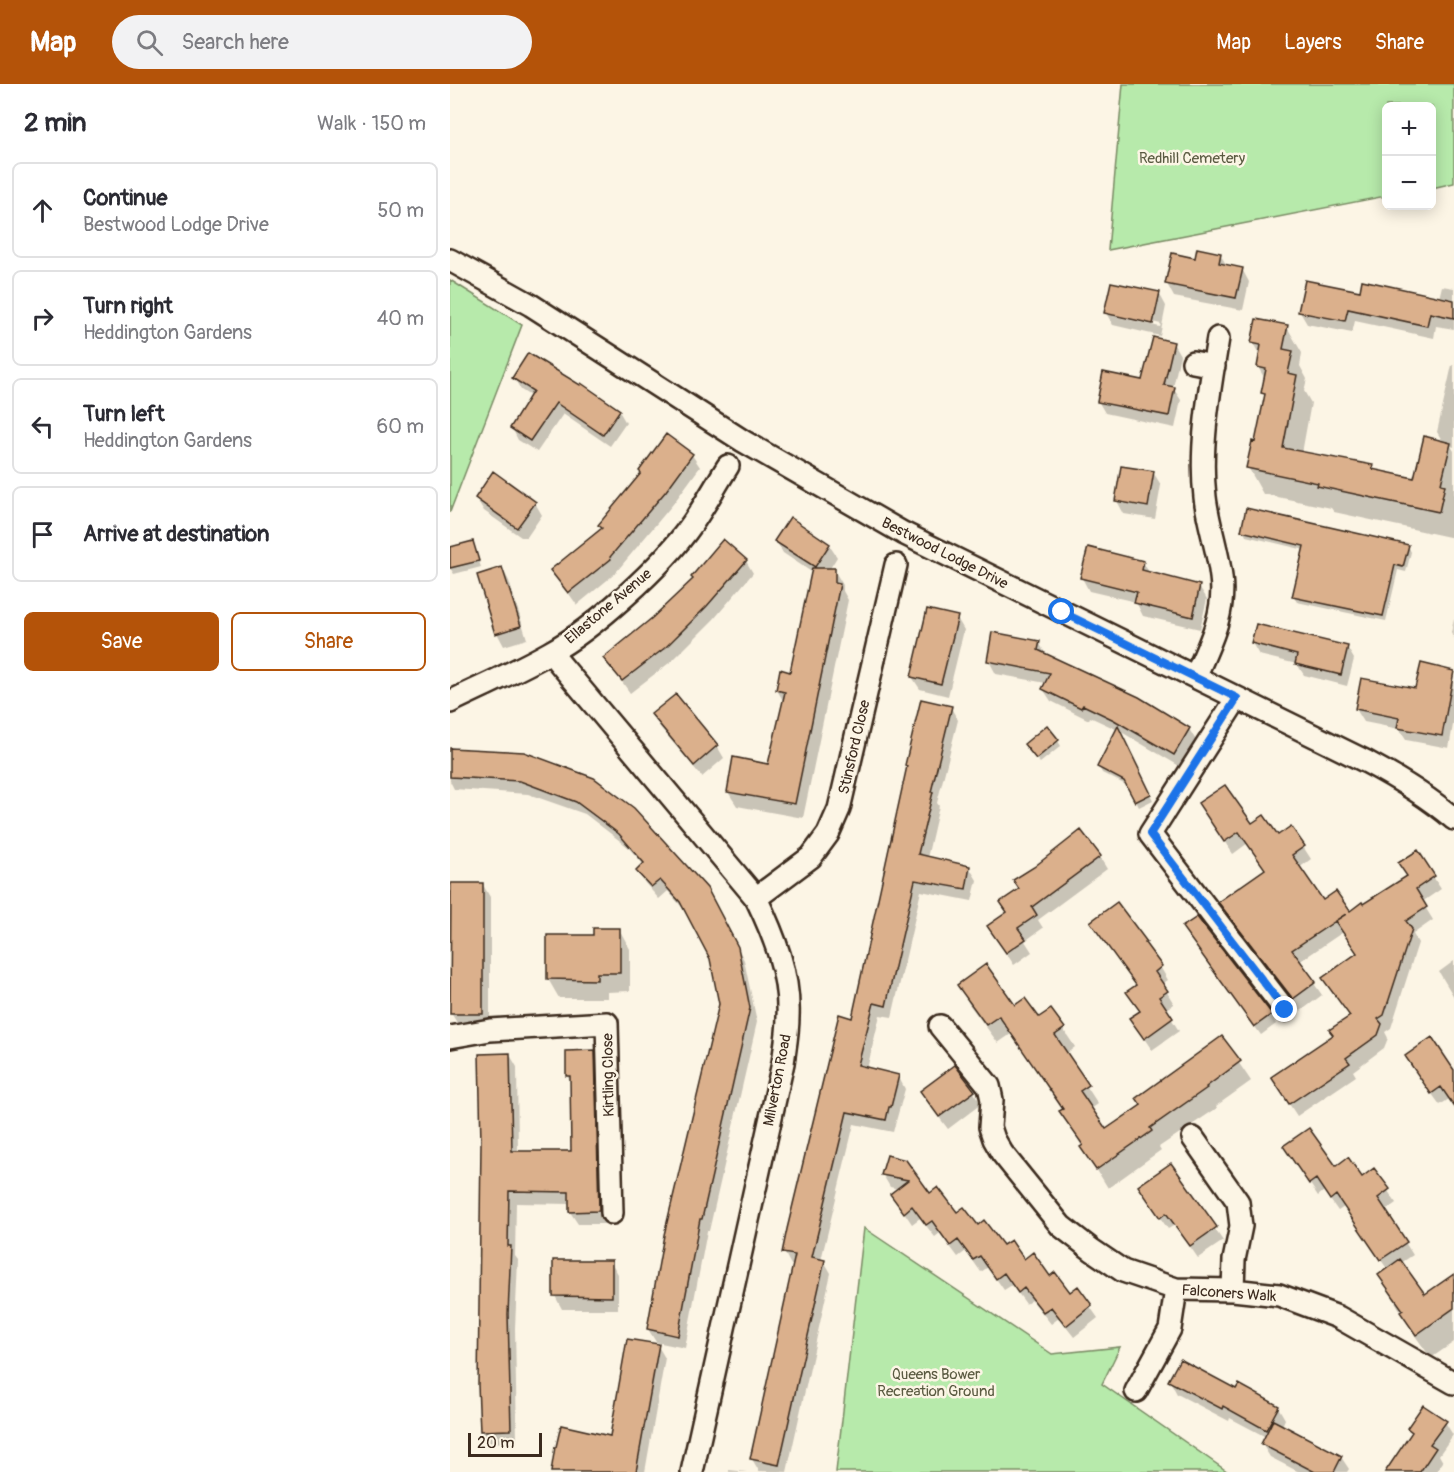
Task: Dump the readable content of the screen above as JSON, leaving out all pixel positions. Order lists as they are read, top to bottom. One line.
{"streets":{"street":["Bestwood Lodge Drive","Ellastone Avenue","Stinsford Close","Kirtling Close","Milverton Road","Falconers Walk"]},"crossings":[["Ellastone Avenue","Milverton Road"],["Stinsford Close","Milverton Road"]],"parks":["Redhill Cemetery","Queens Bower Recreation Ground"],"scale_bar":"20 m","page":{"header":"Map","search":"Search here","nav":["Map","Layers","Share"],"heading":["2 min","Walk · 150 m"],"map_buttons":["+","−"],"list":[["Continue","Bestwood Lodge Drive","50 m"],["Turn right","Heddington Gardens","40 m"],["Turn left","Heddington Gardens","60 m"],"Arrive at destination"],"buttons":["Save","Share"],"scale":"20 m"}}
